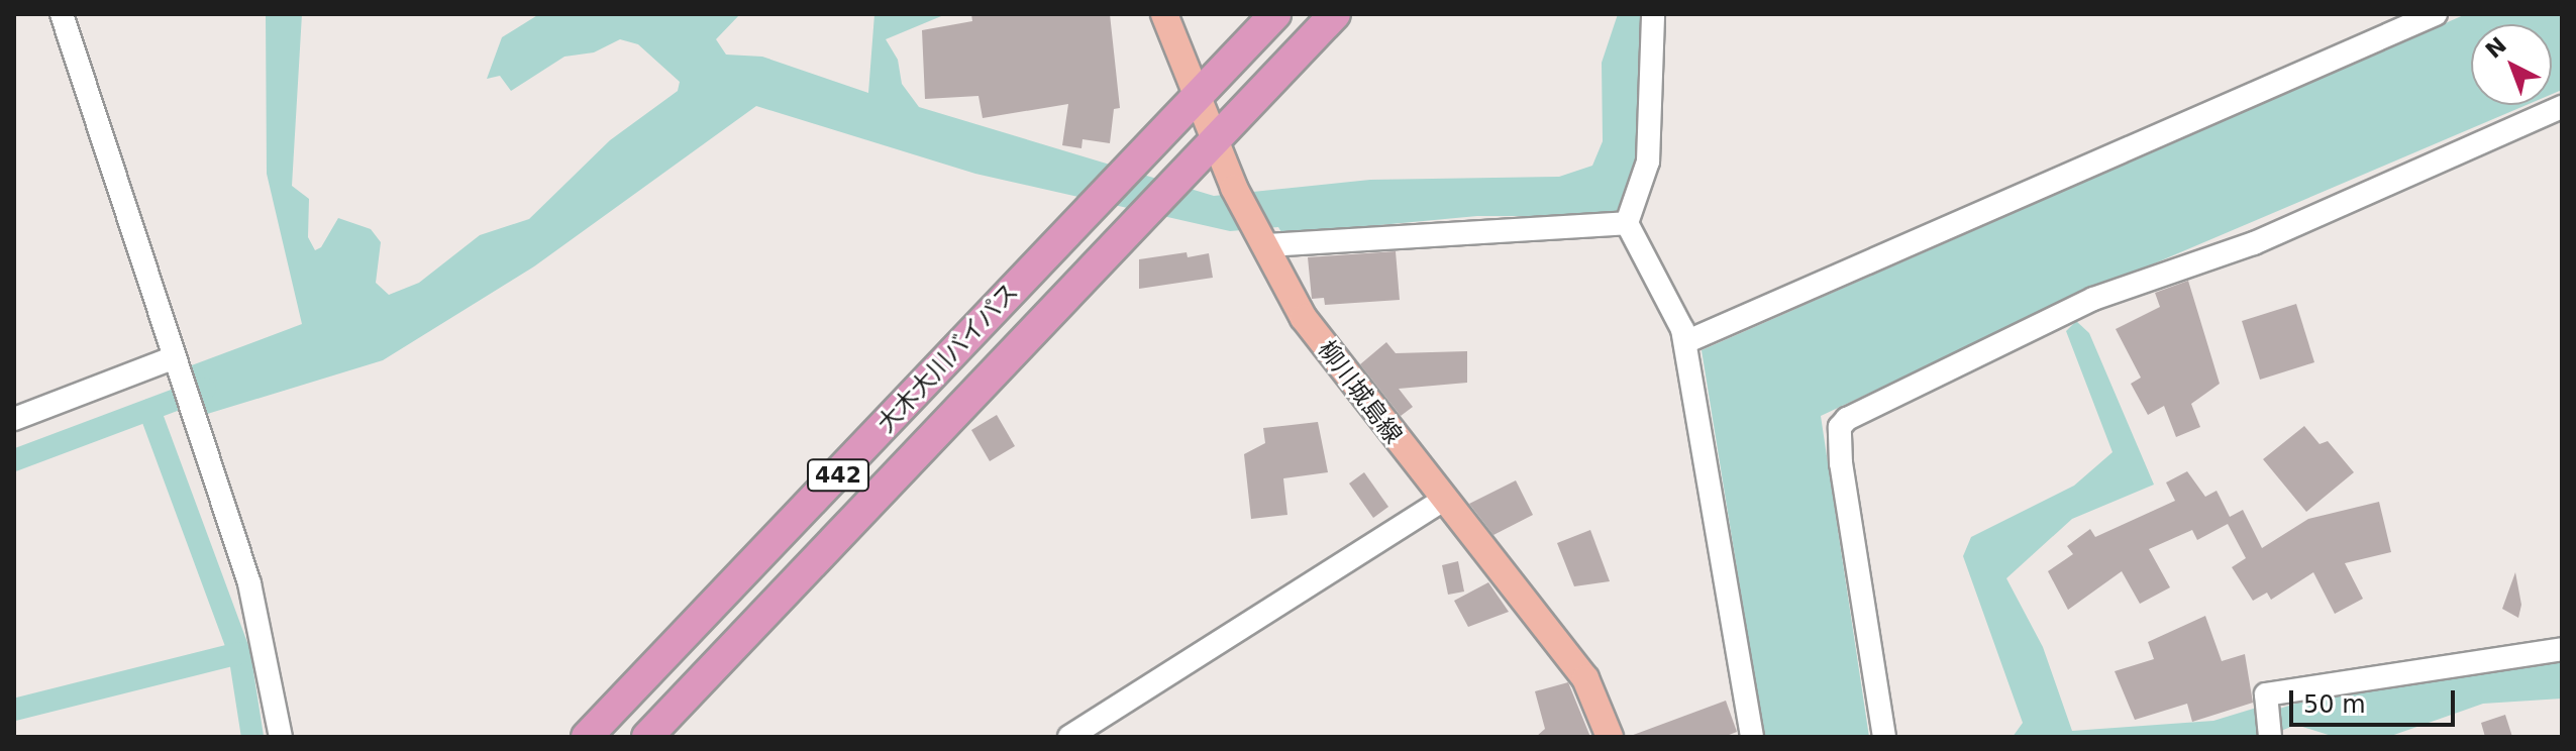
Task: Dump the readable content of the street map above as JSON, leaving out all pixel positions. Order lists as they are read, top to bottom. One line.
{"streets":{"highway":["大木大川バイパス","442"],"main road":["柳川城島線"]},"crossings":[["大木大川バイパス","柳川城島線"]],"scale_bar":"50 m","north":"top left"}
